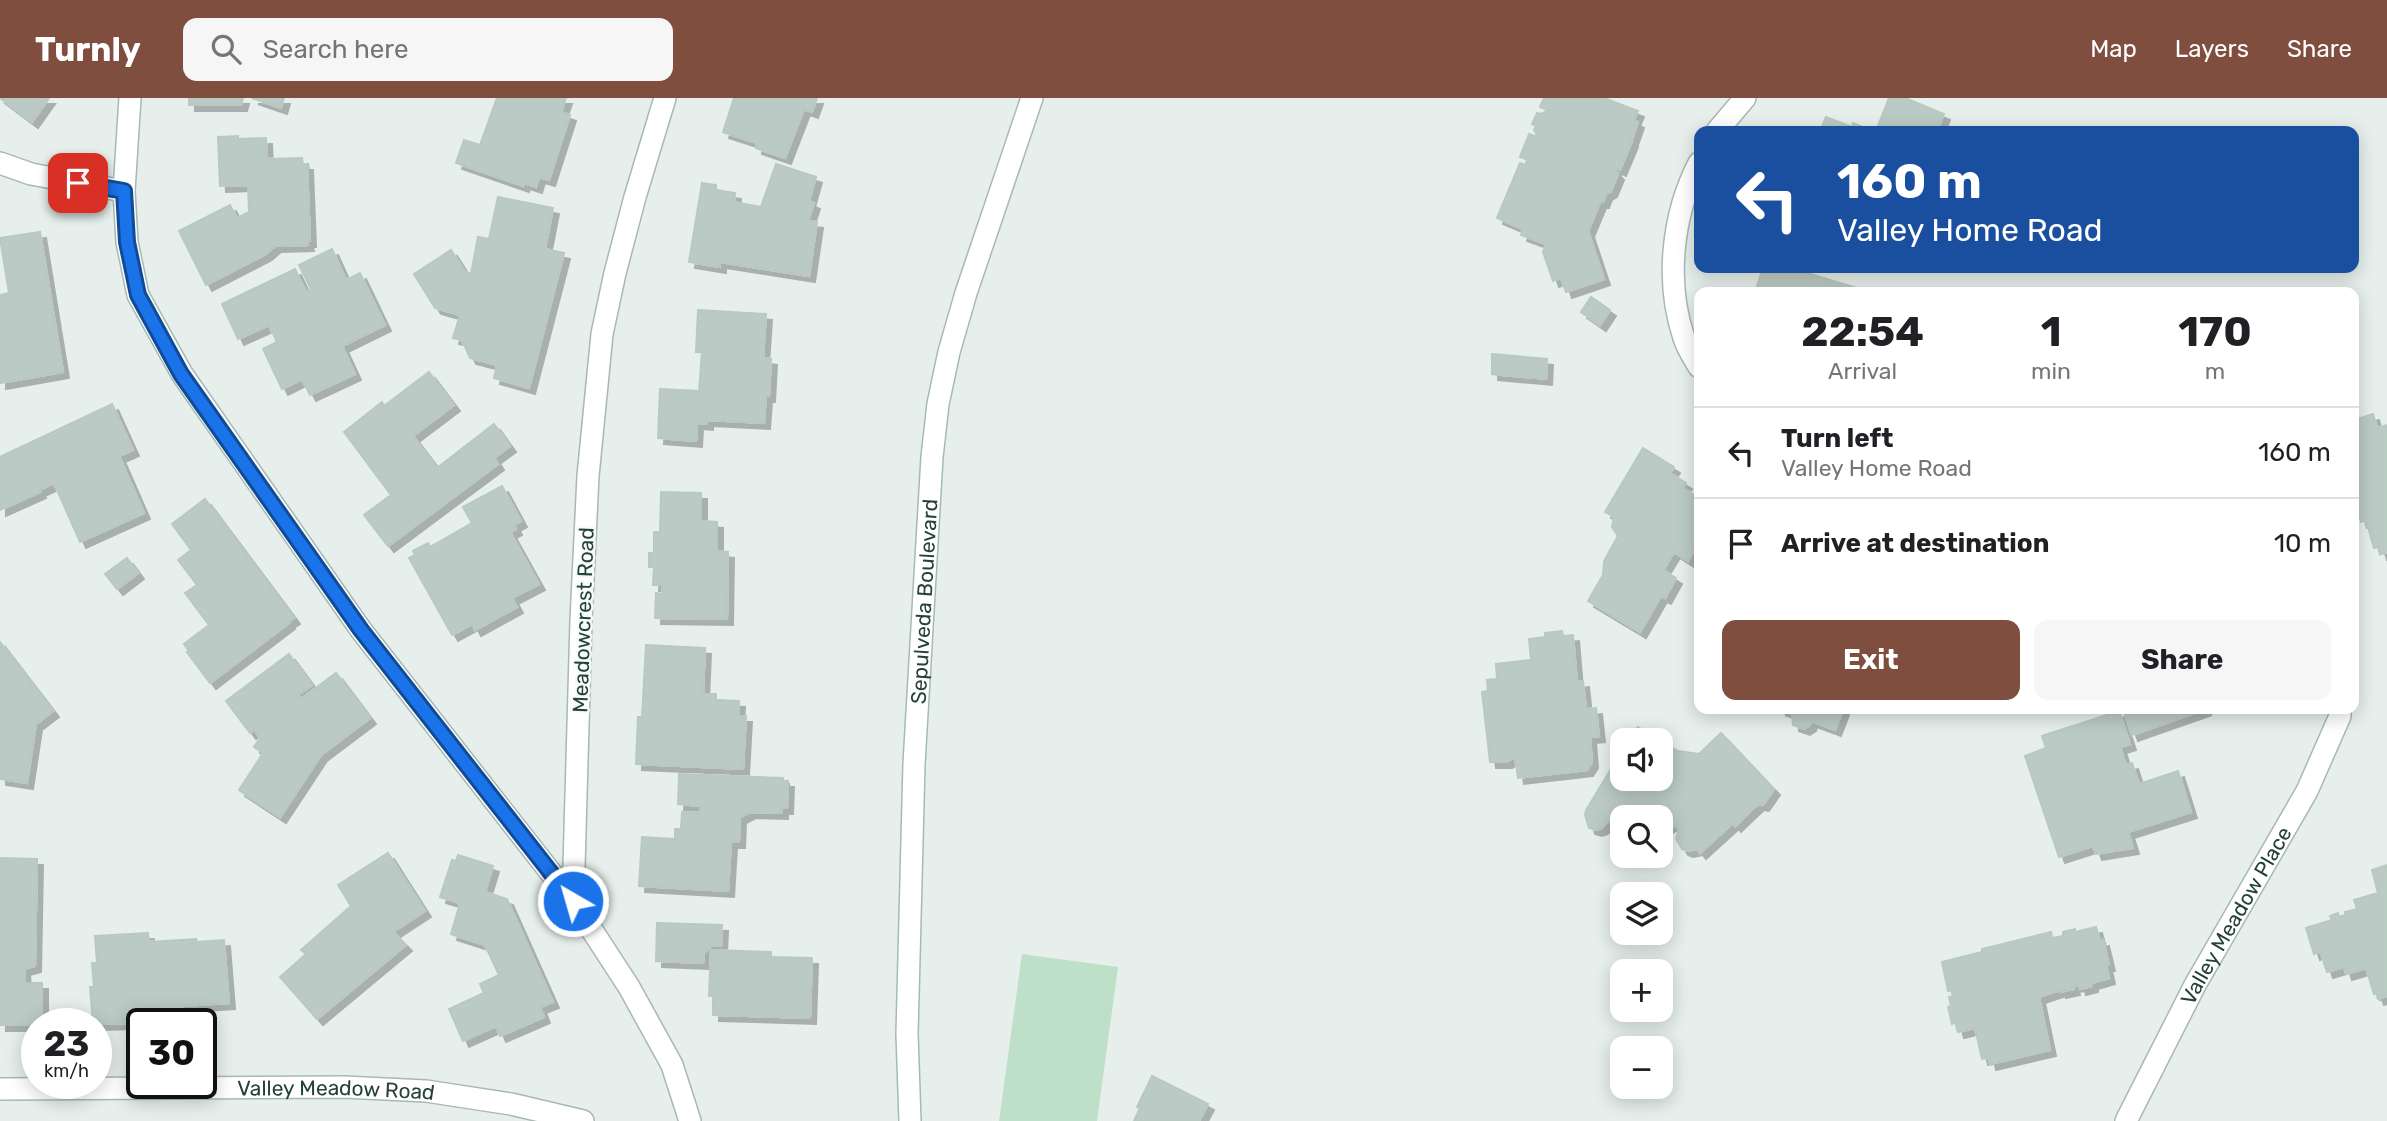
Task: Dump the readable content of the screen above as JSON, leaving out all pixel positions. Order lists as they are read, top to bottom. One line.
{"streets":{"street":["Sepulveda Boulevard","Meadowcrest Road","Valley Meadow Place","Valley Meadow Road"]},"page":{"header":"Turnly","search":"Search here","nav":["Map","Layers","Share"],"turn":["160 m","Valley Home Road"],"eta":["22:54","Arrival","1","min","170","m"],"list":[{"name":"Turn left","note":"Valley Home Road","value":"160 m"},{"name":"Arrive at destination","value":"10 m"}],"buttons":["Exit","Share"],"map_buttons":["+","−"],"speed":"23 km/h","limit":"30"}}
